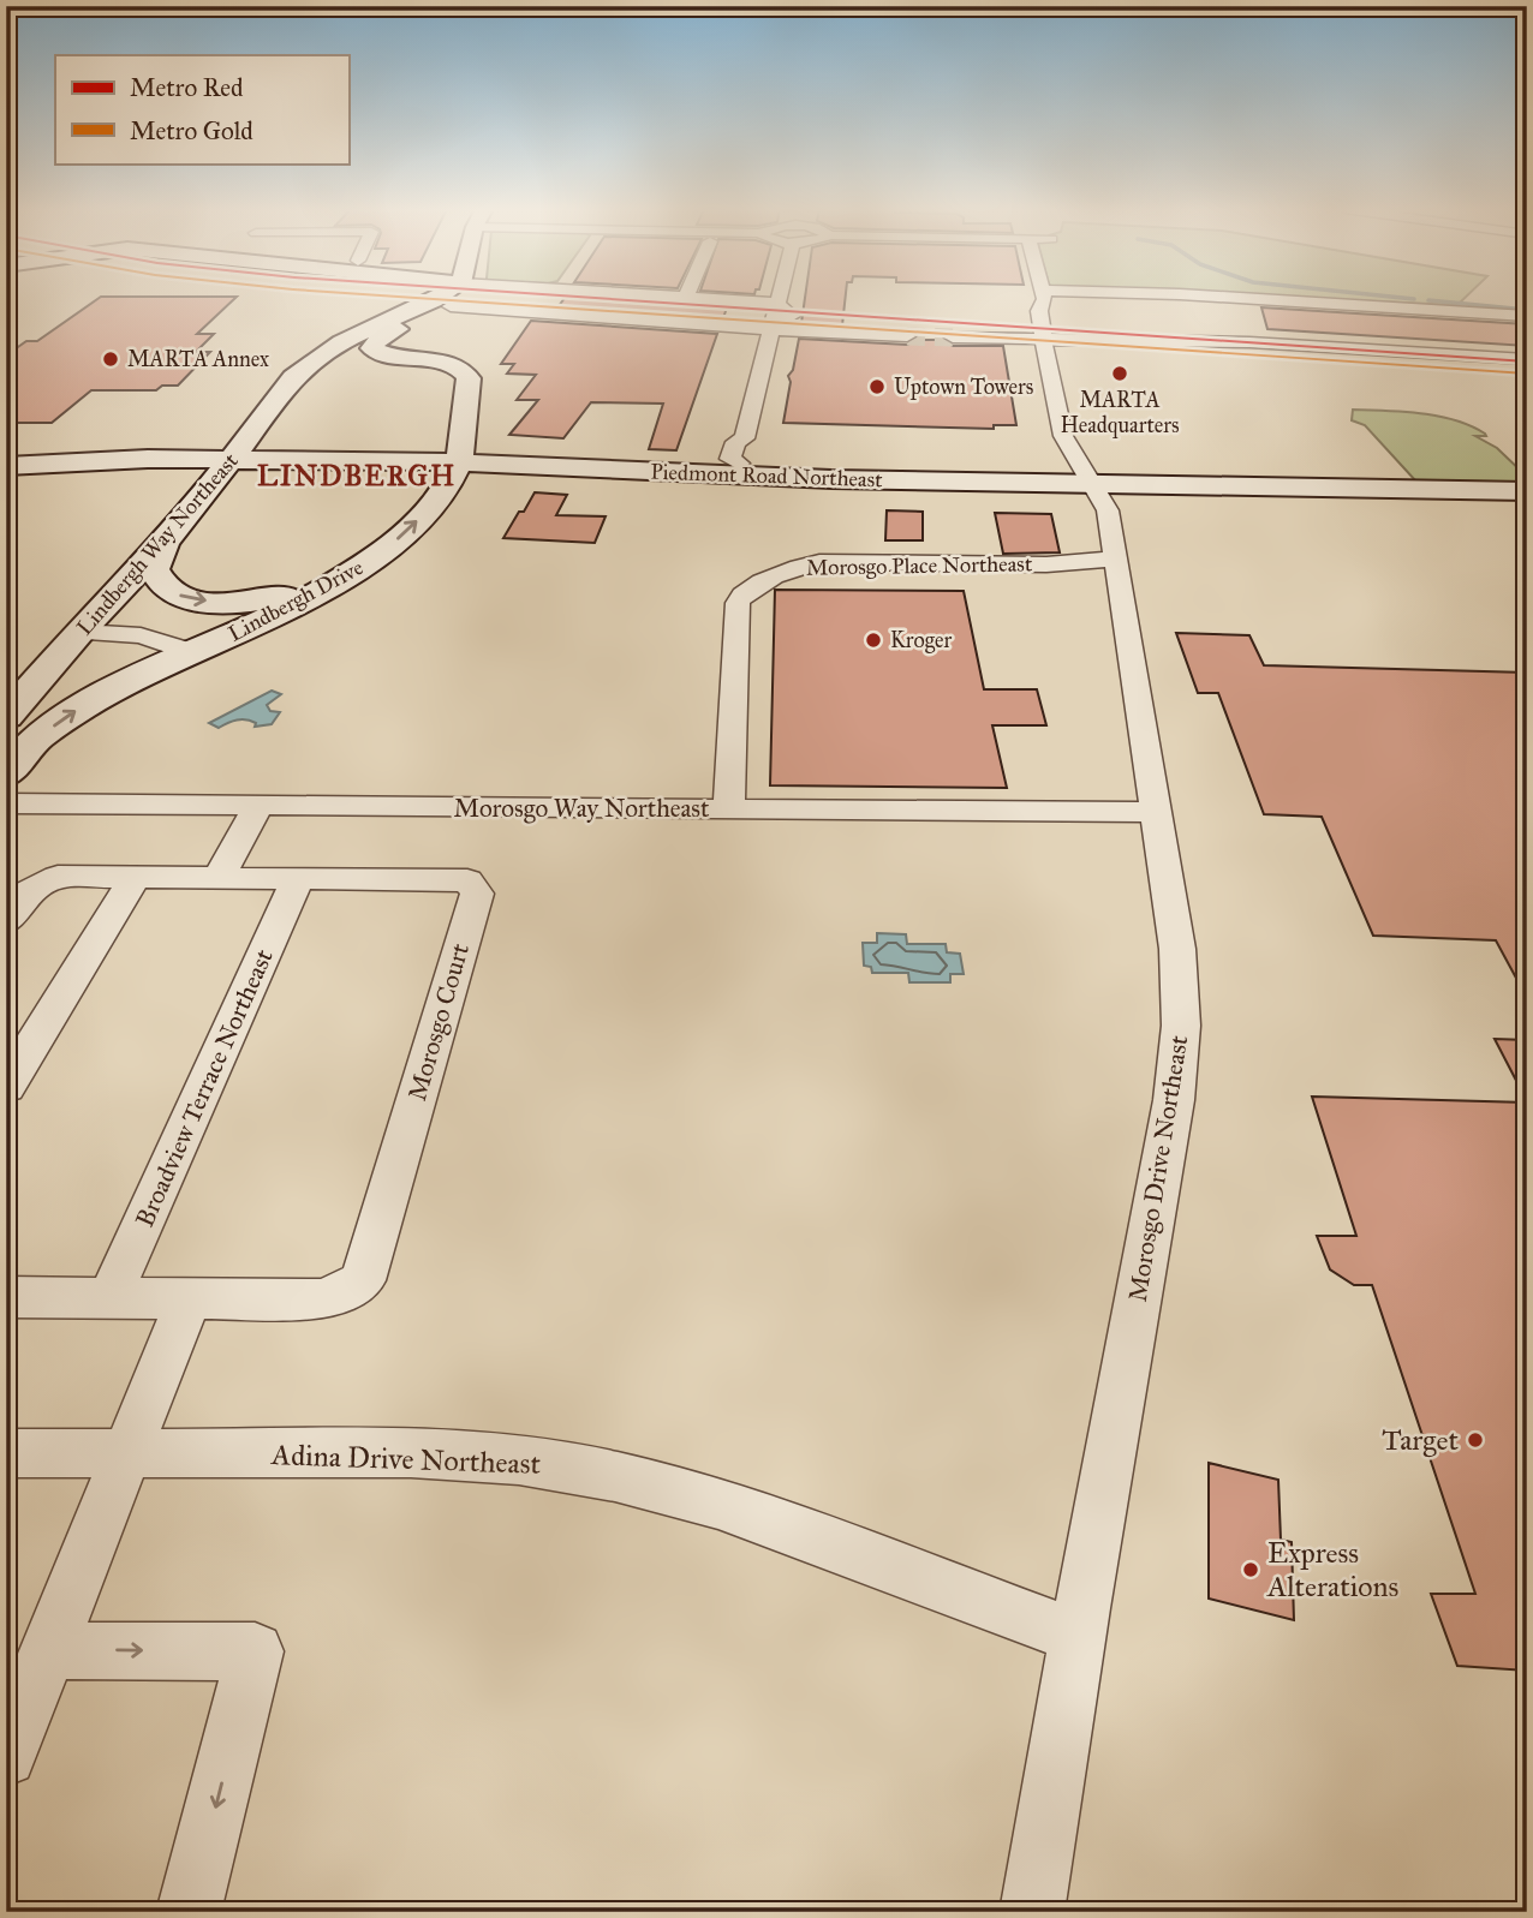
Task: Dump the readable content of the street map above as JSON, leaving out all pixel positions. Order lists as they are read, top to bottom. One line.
{"streets":{"main road":["Piedmont Road Northeast","Lindbergh Way Northeast","Lindbergh Drive"],"street":["Morosgo Place Northeast","Morosgo Way Northeast","Morosgo Court","Broadview Terrace Northeast","Morosgo Drive Northeast","Adina Drive Northeast"]},"crossings":[["Piedmont Road Northeast","Lindbergh Way Northeast"],["Piedmont Road Northeast","Lindbergh Drive"],["Piedmont Road Northeast","Morosgo Drive Northeast"],["Morosgo Place Northeast","Morosgo Way Northeast"],["Morosgo Place Northeast","Morosgo Drive Northeast"],["Morosgo Way Northeast","Morosgo Drive Northeast"],["Morosgo Court","Broadview Terrace Northeast"],["Morosgo Drive Northeast","Adina Drive Northeast"]],"one_way":["Lindbergh Drive"],"districts":["LINDBERGH"],"places":["MARTA Annex","MARTA Headquarters","Uptown Towers","Kroger","Target","Express Alterations"],"lines":["metro line Red","metro line Gold"],"legend":["Metro Red","Metro Gold"]}
